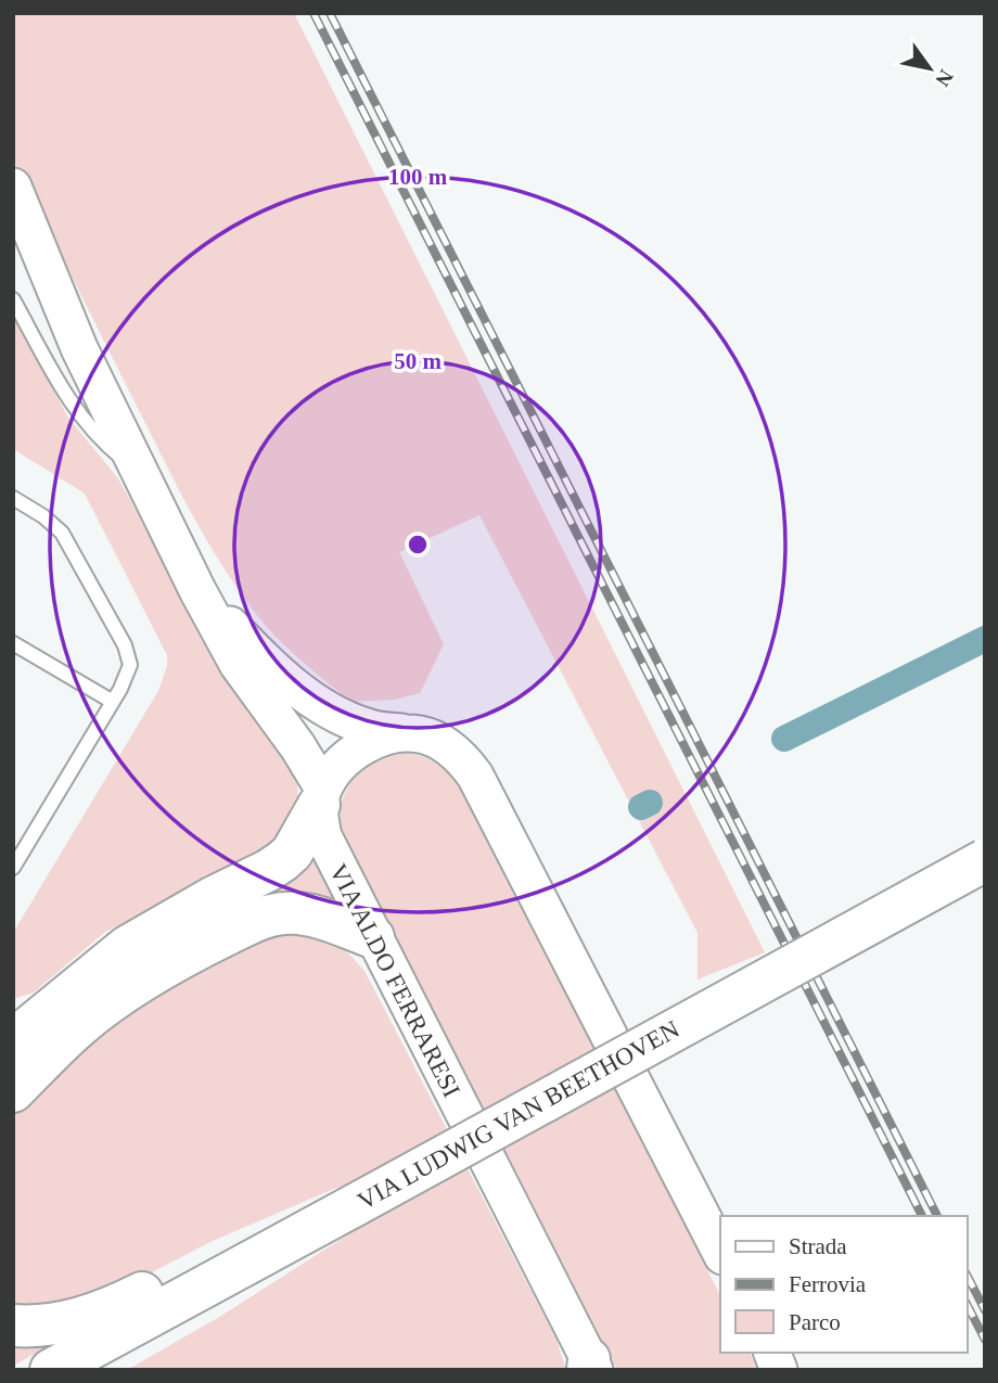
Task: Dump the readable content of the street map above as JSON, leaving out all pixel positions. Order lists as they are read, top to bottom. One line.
{"streets":{"highway":["VIA LUDWIG VAN BEETHOVEN"],"main road":["VIA ALDO FERRARESI"]},"legend":["Strada","Ferrovia","Parco"],"north":"bottom right","rings":["100 m","50 m"]}
